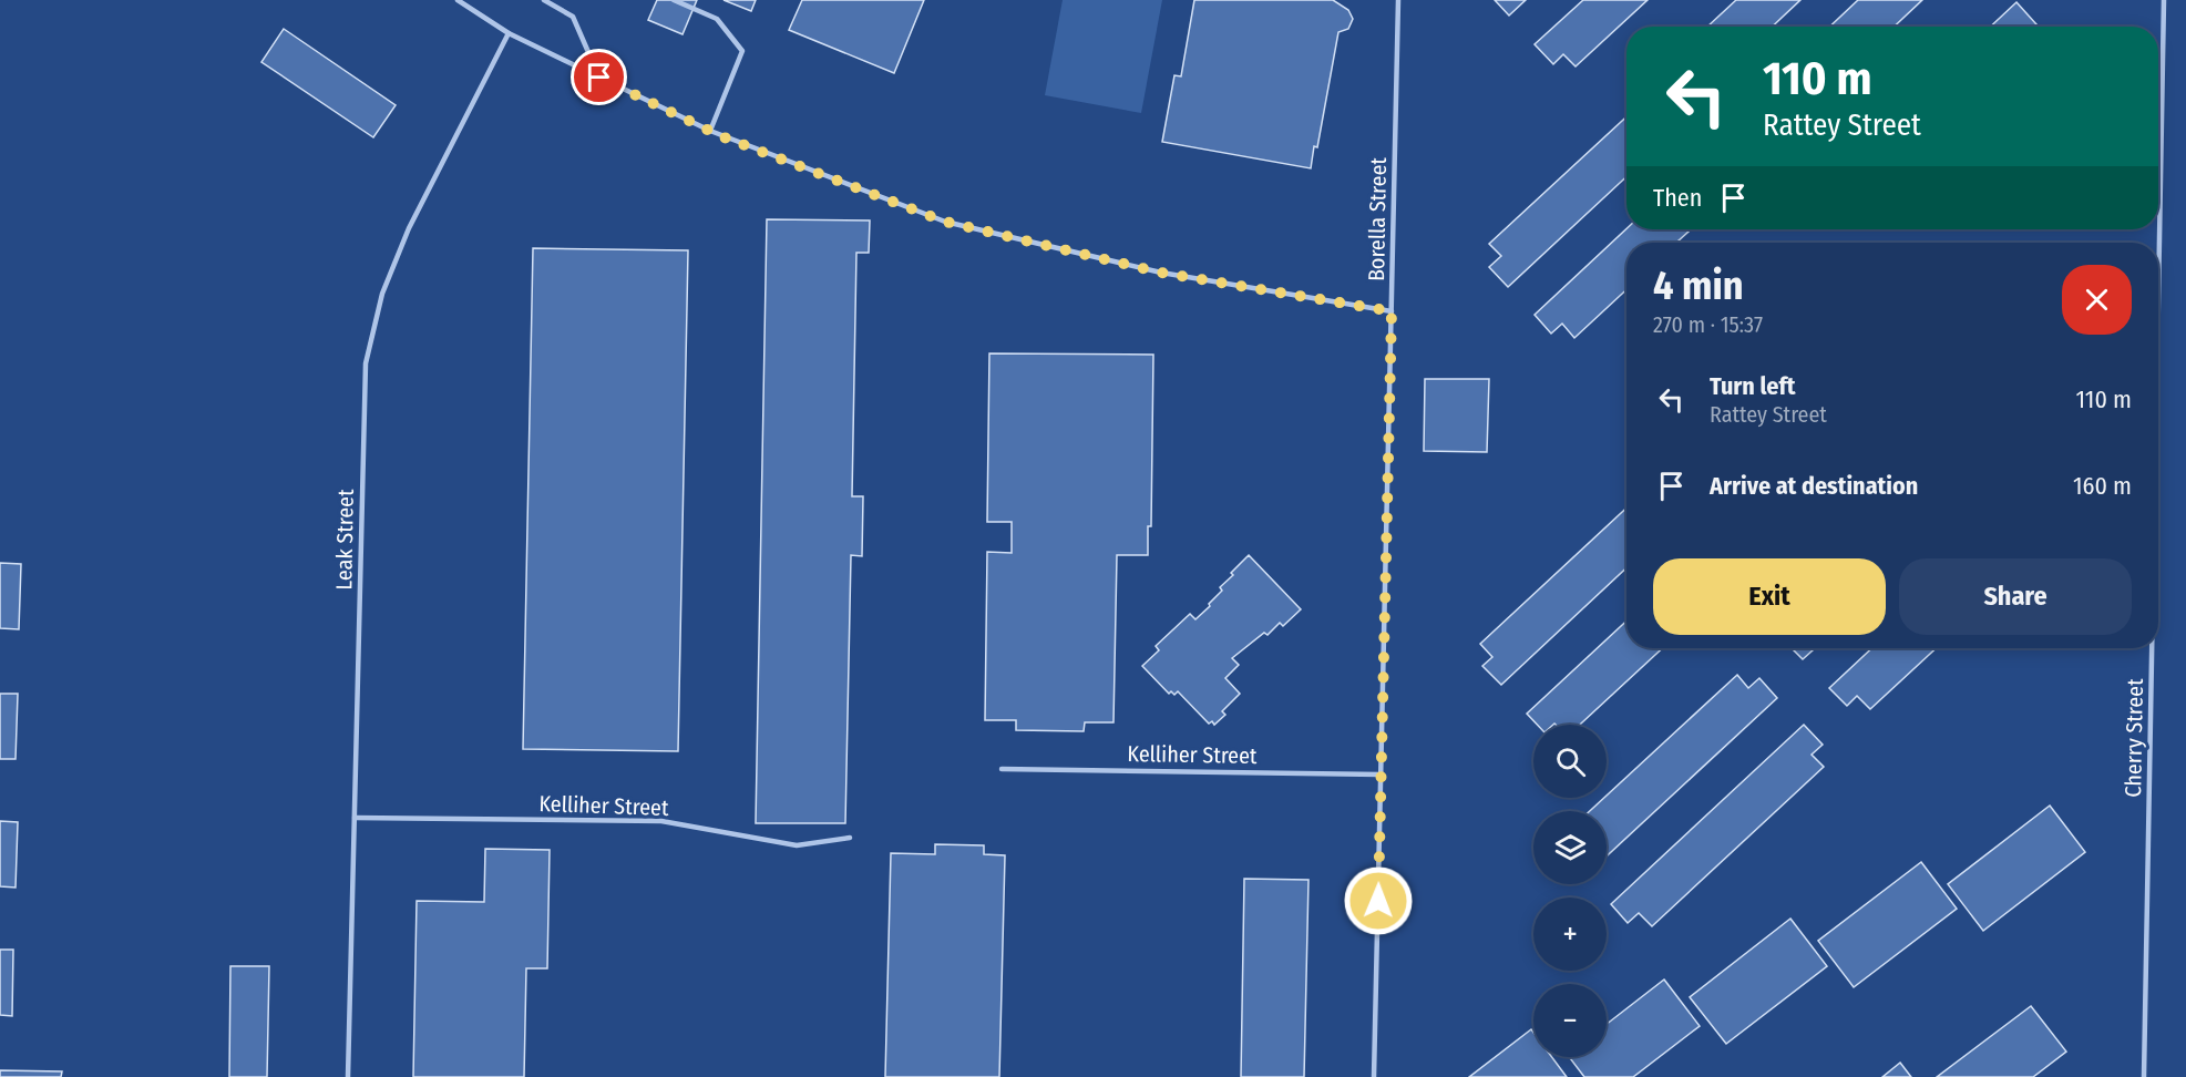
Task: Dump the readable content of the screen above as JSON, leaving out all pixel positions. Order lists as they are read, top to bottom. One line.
{"streets":{"lane":["Borella Street","Leak Street","Cherry Street","Kelliher Street"]},"crossings":[["Borella Street","Kelliher Street"],["Leak Street","Kelliher Street"]],"page":{"turn":["110 m","Rattey Street"],"then":"Then","heading":["4 min","270 m · 15:37"],"list":[{"name":"Turn left","note":"Rattey Street","value":"110 m"},{"name":"Arrive at destination","value":"160 m"}],"buttons":["Exit","Share"],"map_buttons":["+","−"]}}
